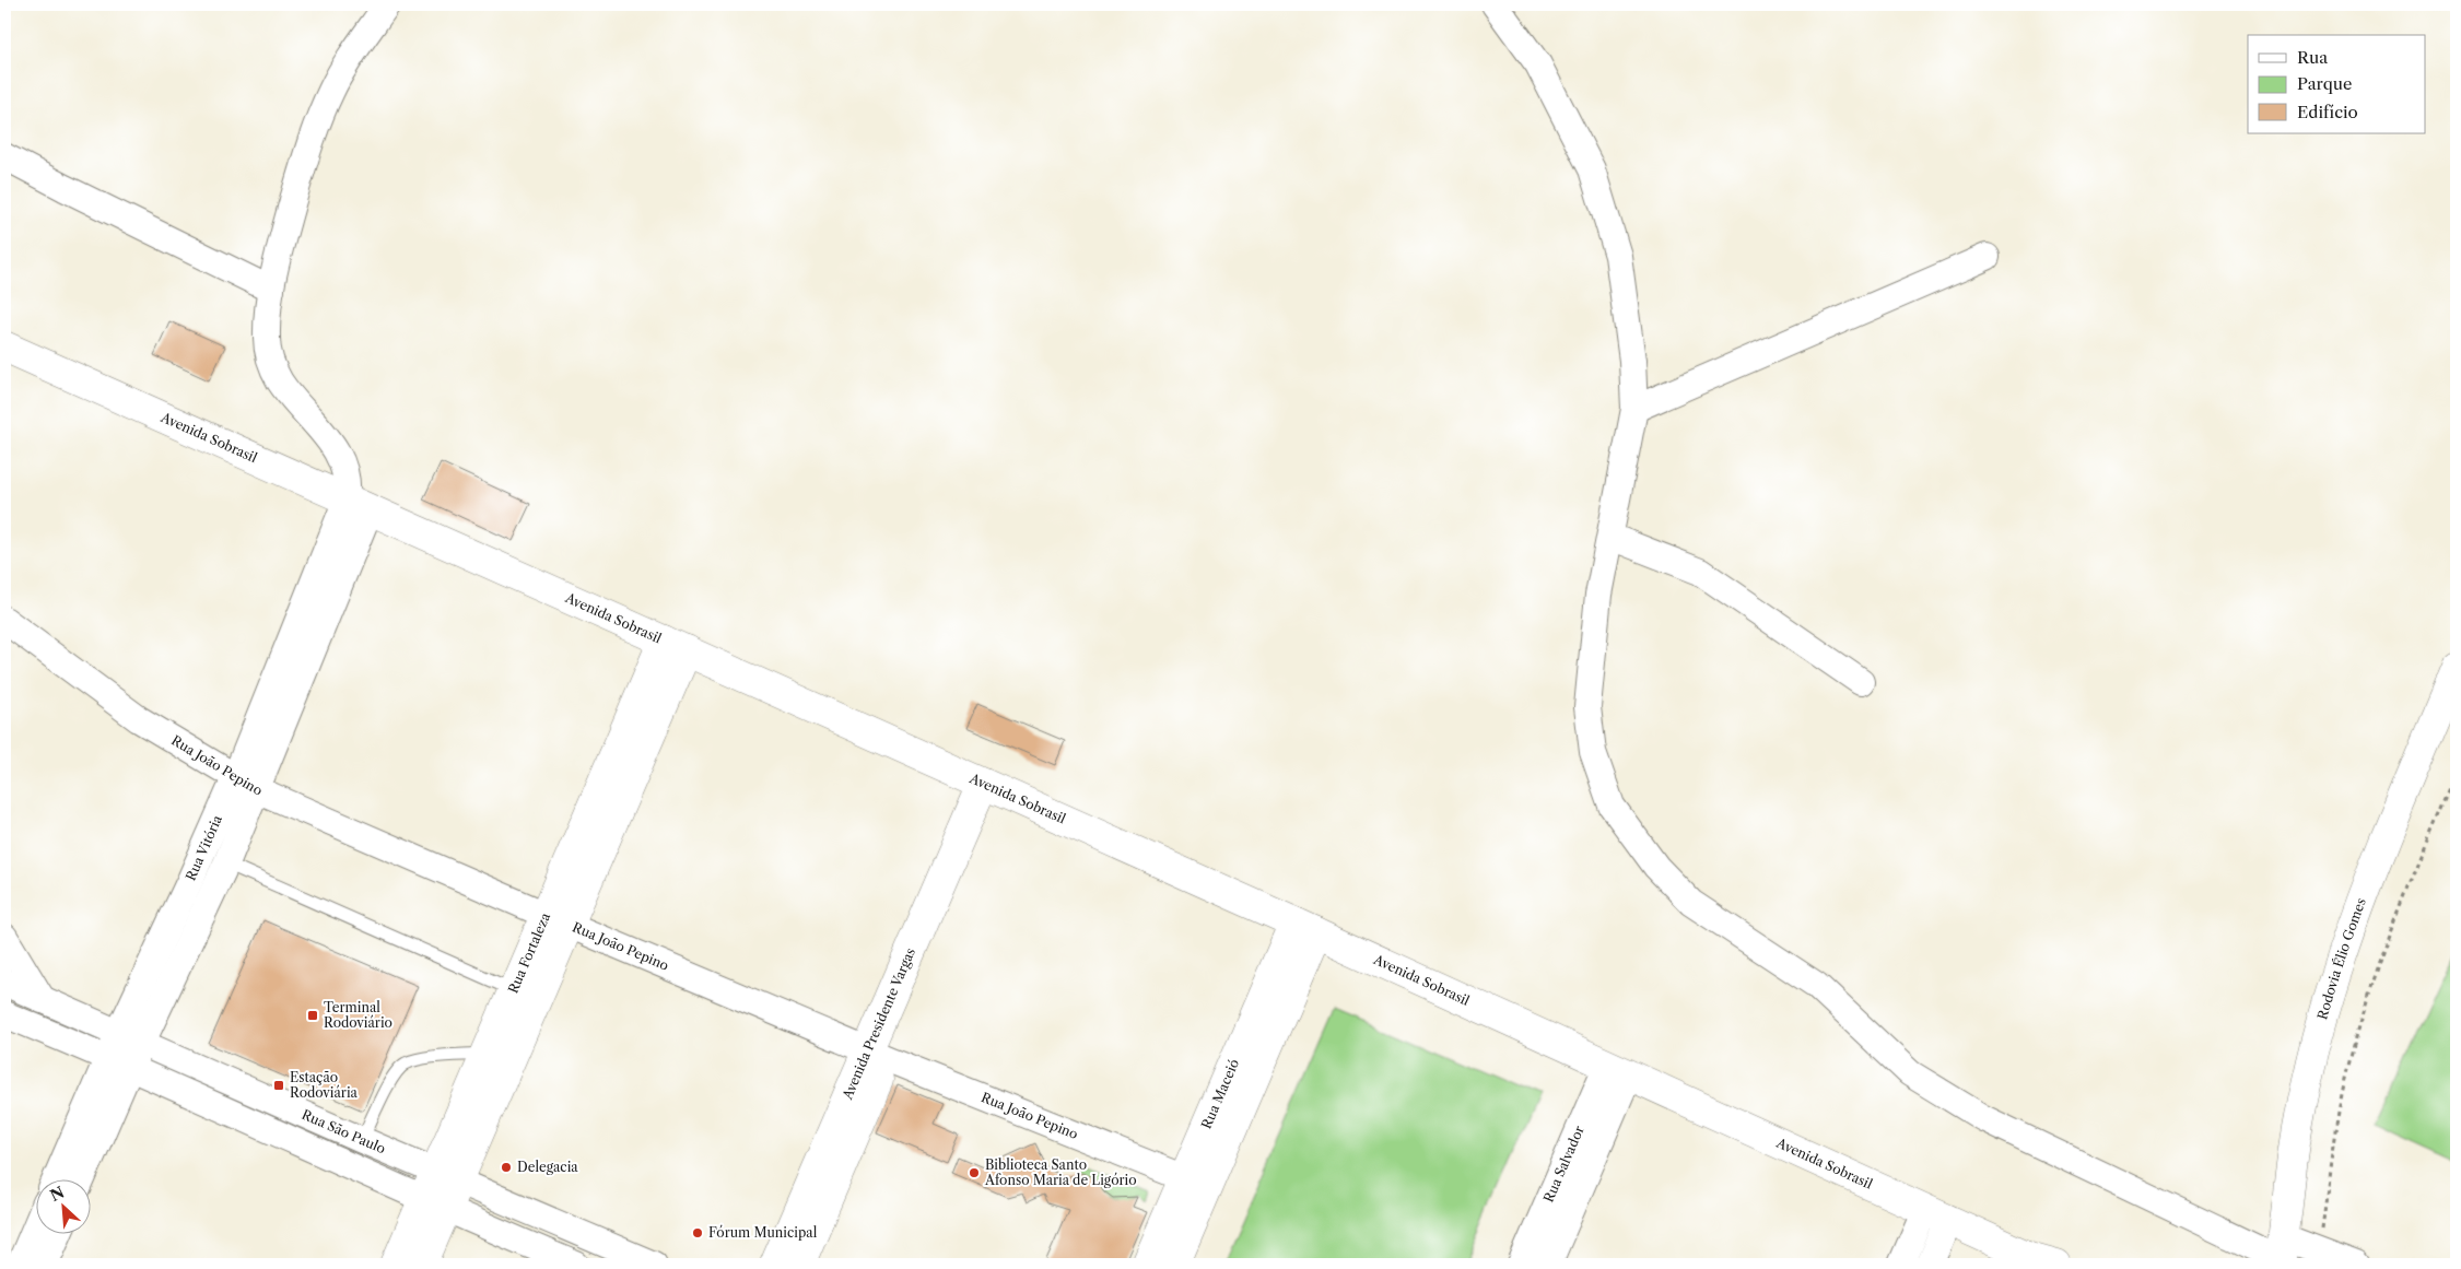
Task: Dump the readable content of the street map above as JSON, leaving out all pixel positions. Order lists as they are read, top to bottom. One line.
{"streets":{"main road":["Avenida Sobrasil","Rua Fortaleza","Rodovia Élio Gomes","Avenida Presidente Vargas","Rua Maceió"],"street":["Rua João Pepino","Rua Vitória","Rua São Paulo","Rua Salvador"]},"crossings":[["Avenida Sobrasil","Rua Vitória"],["Avenida Sobrasil","Rua Fortaleza"],["Avenida Sobrasil","Avenida Presidente Vargas"],["Avenida Sobrasil","Rua Maceió"],["Avenida Sobrasil","Rua Salvador"],["Rua João Pepino","Rua Vitória"],["Rua João Pepino","Rua Fortaleza"],["Rua João Pepino","Avenida Presidente Vargas"],["Rua João Pepino","Rua Maceió"],["Rua Vitória","Rua São Paulo"],["Rua Fortaleza","Rua São Paulo"]],"places":{"transit":["Terminal Rodoviário","Estação Rodoviária"],"other":["Delegacia","Biblioteca Santo Afonso Maria de Ligório","Fórum Municipal"]},"legend":["Rua","Parque","Edifício"],"north":"top left"}
